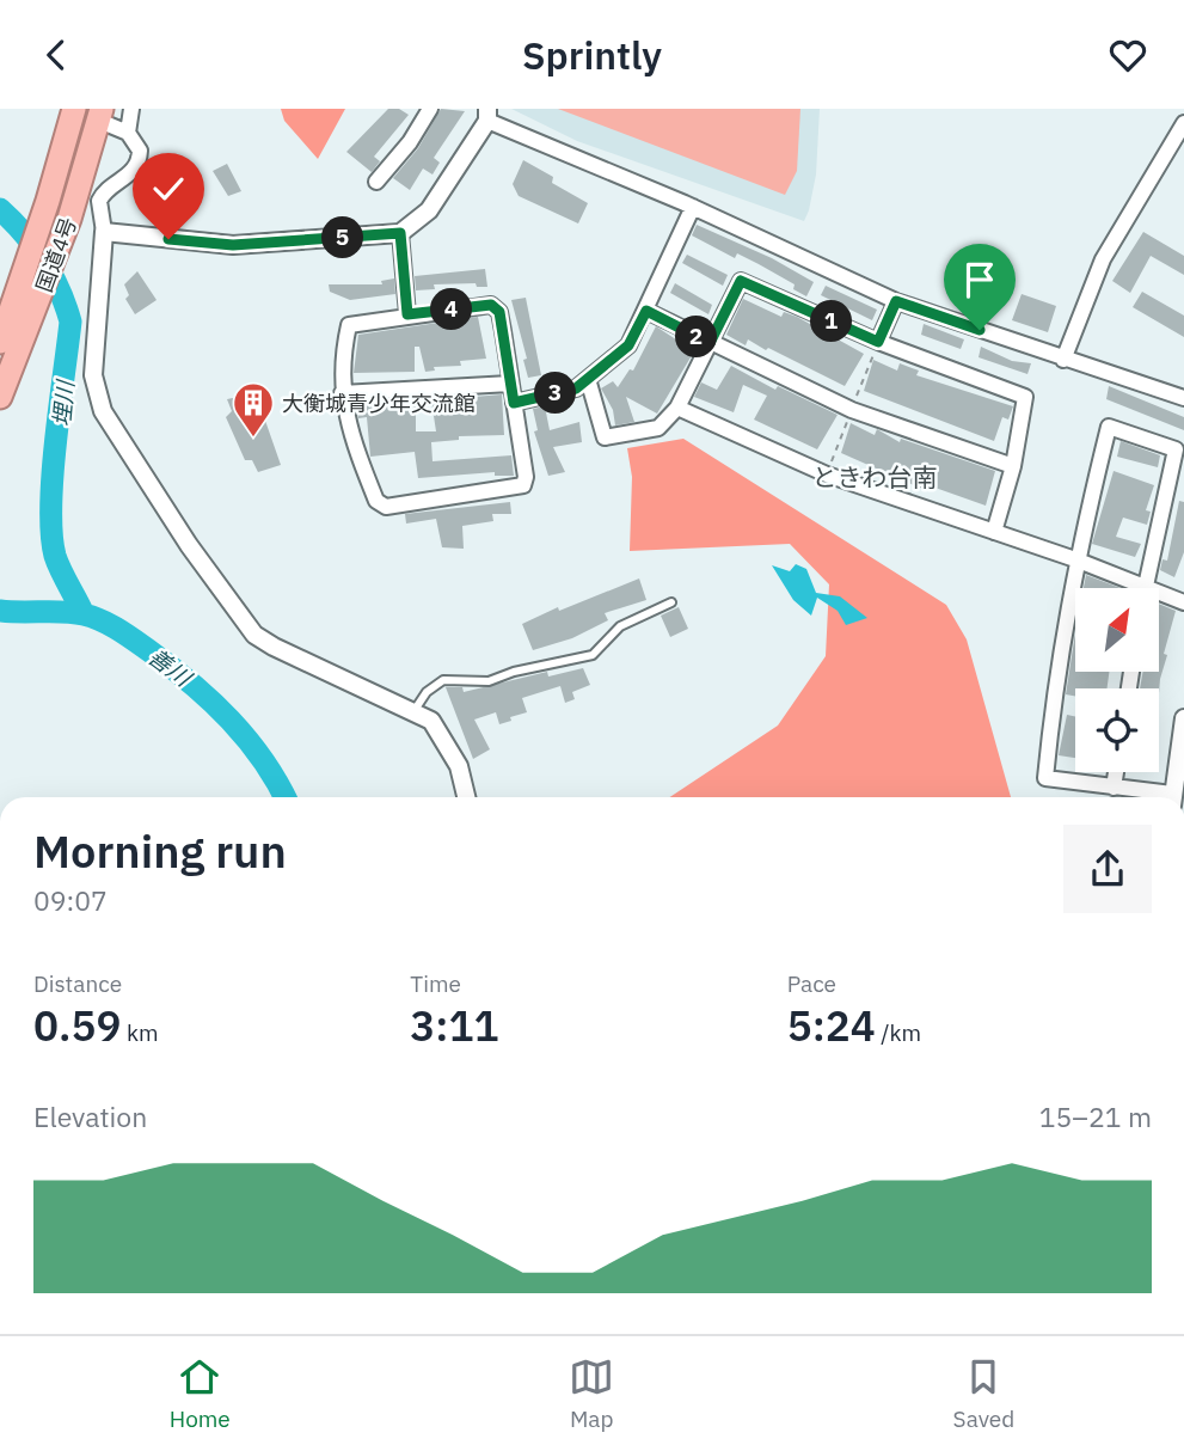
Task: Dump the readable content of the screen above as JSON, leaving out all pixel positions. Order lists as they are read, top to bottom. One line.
{"streets":{"highway":["国道4号"]},"districts":["ときわ台南"],"water":["埋川","善川"],"places":{"building":["大衡城青少年交流館"]},"north":"top right","page":{"header":"Sprintly","pins":["5","4","1","2","3"],"heading":["Morning run","09:07"],"stats":[["Distance","0.59 km"],["Time","3:11"],["Pace","5:24 /km"]],"chart":["Elevation","15–21 m"],"tabs":["Home","Map","Saved"]}}
